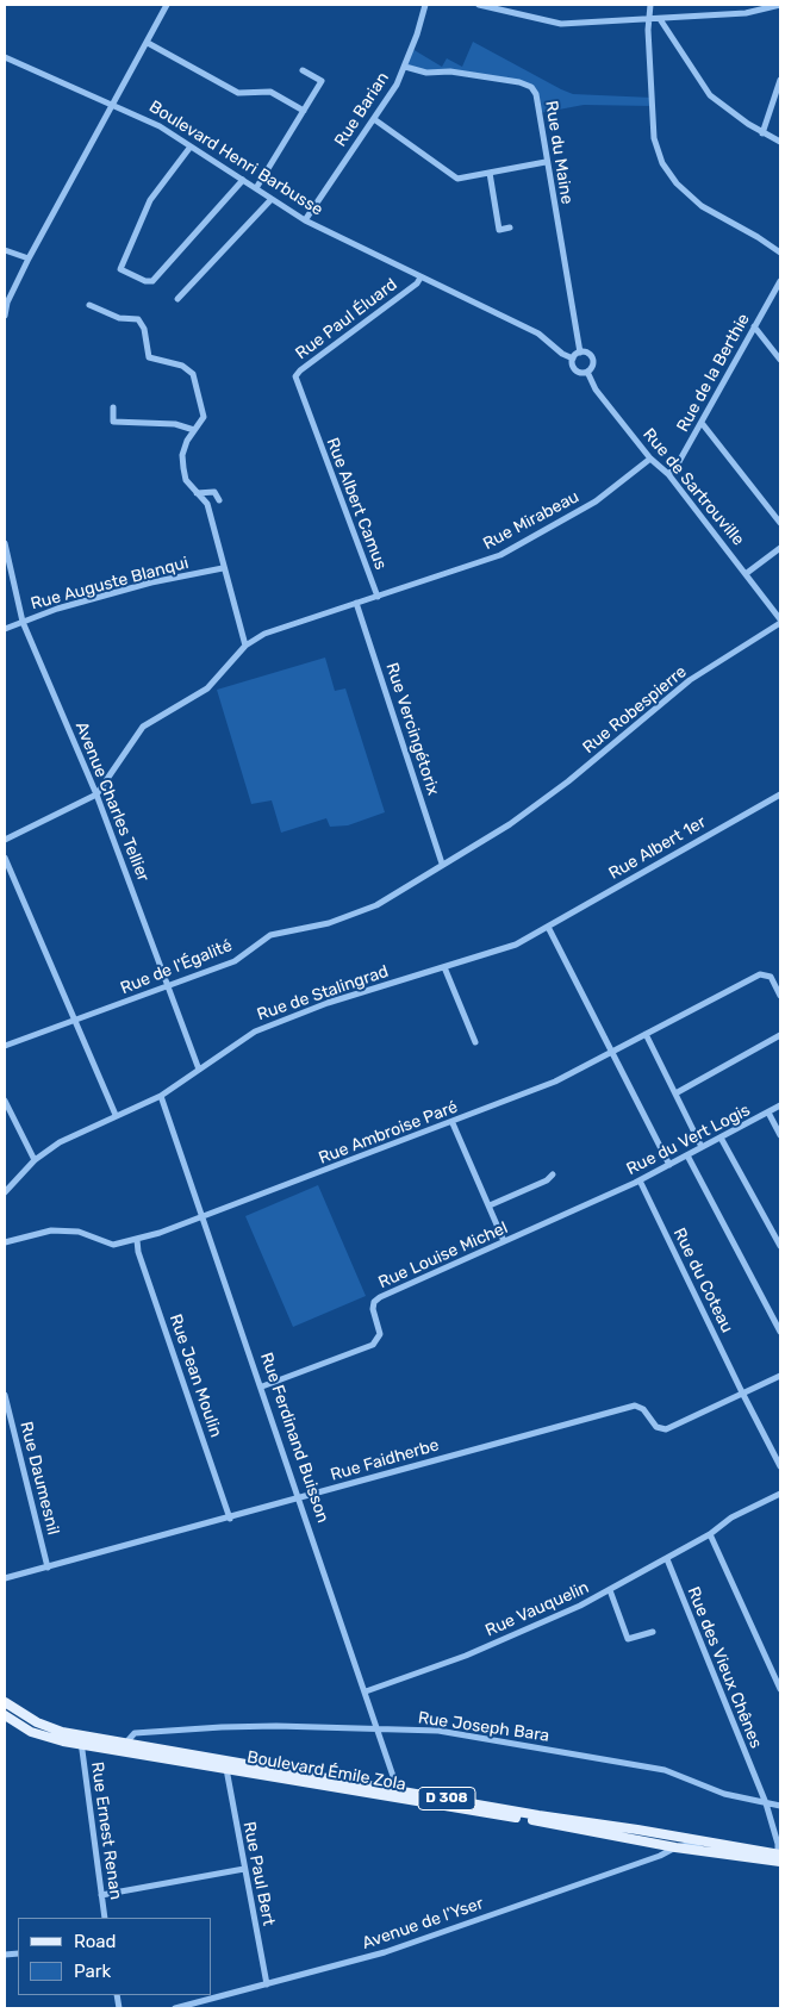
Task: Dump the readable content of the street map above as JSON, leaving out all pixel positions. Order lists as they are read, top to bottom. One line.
{"streets":{"main road":["Boulevard Émile Zola","D 308"],"street":["Rue Barian","Rue du Maine","Boulevard Henri Barbusse","Rue Paul Éluard","Rue de la Berthie","Rue de Sartrouville","Rue Albert Camus","Rue Mirabeau","Rue Auguste Blanqui","Rue Robespierre","Rue Vercingétorix","Avenue Charles Tellier","Rue Albert 1er","Rue de l'Égalité","Rue de Stalingrad","Rue Ambroise Paré","Rue du Vert Logis","Rue Louise Michel","Rue du Coteau","Rue Jean Moulin","Rue Ferdinand Buisson","Rue Faidherbe","Rue Daumesnil","Rue Vauquelin","Rue des Vieux Chênes","Rue Joseph Bara","Rue Ernest Renan","Rue Paul Bert","Avenue de l'Yser"]},"crossings":[["Rue Barian","Rue du Maine"],["Rue Barian","Boulevard Henri Barbusse"],["Rue du Maine","Boulevard Henri Barbusse"],["Rue du Maine","Rue de Sartrouville"],["Boulevard Henri Barbusse","Rue Paul Éluard"],["Boulevard Henri Barbusse","Rue de Sartrouville"],["Rue Paul Éluard","Rue Albert Camus"],["Rue de la Berthie","Rue de Sartrouville"],["Rue de Sartrouville","Rue Mirabeau"],["Rue de Sartrouville","Rue Robespierre"],["Rue Albert Camus","Rue Mirabeau"],["Rue Mirabeau","Rue Vercingétorix"],["Rue Mirabeau","Avenue Charles Tellier"],["Rue Auguste Blanqui","Avenue Charles Tellier"],["Rue Robespierre","Rue de l'Égalité"],["Rue Vercingétorix","Rue de l'Égalité"],["Avenue Charles Tellier","Rue de l'Égalité"],["Avenue Charles Tellier","Rue de Stalingrad"],["Rue Albert 1er","Rue de Stalingrad"],["Rue de Stalingrad","Rue Ferdinand Buisson"],["Rue Ambroise Paré","Rue Jean Moulin"],["Rue Ambroise Paré","Rue Ferdinand Buisson"],["Rue du Vert Logis","Rue Louise Michel"],["Rue du Vert Logis","Rue du Coteau"],["Rue Louise Michel","Rue Ferdinand Buisson"],["Rue du Coteau","Rue Faidherbe"],["Rue Jean Moulin","Rue Faidherbe"],["Rue Ferdinand Buisson","Rue Faidherbe"],["Rue Ferdinand Buisson","Rue Vauquelin"],["Rue Ferdinand Buisson","Rue Joseph Bara"],["Rue Ferdinand Buisson","Boulevard Émile Zola"],["Rue Faidherbe","Rue Daumesnil"],["Rue Vauquelin","Rue des Vieux Chênes"],["Rue des Vieux Chênes","Rue Joseph Bara"],["Rue des Vieux Chênes","Boulevard Émile Zola"],["Rue Joseph Bara","Boulevard Émile Zola"],["Boulevard Émile Zola","D 308"],["Boulevard Émile Zola","Rue Ernest Renan"],["Boulevard Émile Zola","Rue Paul Bert"],["Boulevard Émile Zola","Avenue de l'Yser"],["Rue Paul Bert","Avenue de l'Yser"]],"legend":["Road","Park"]}
